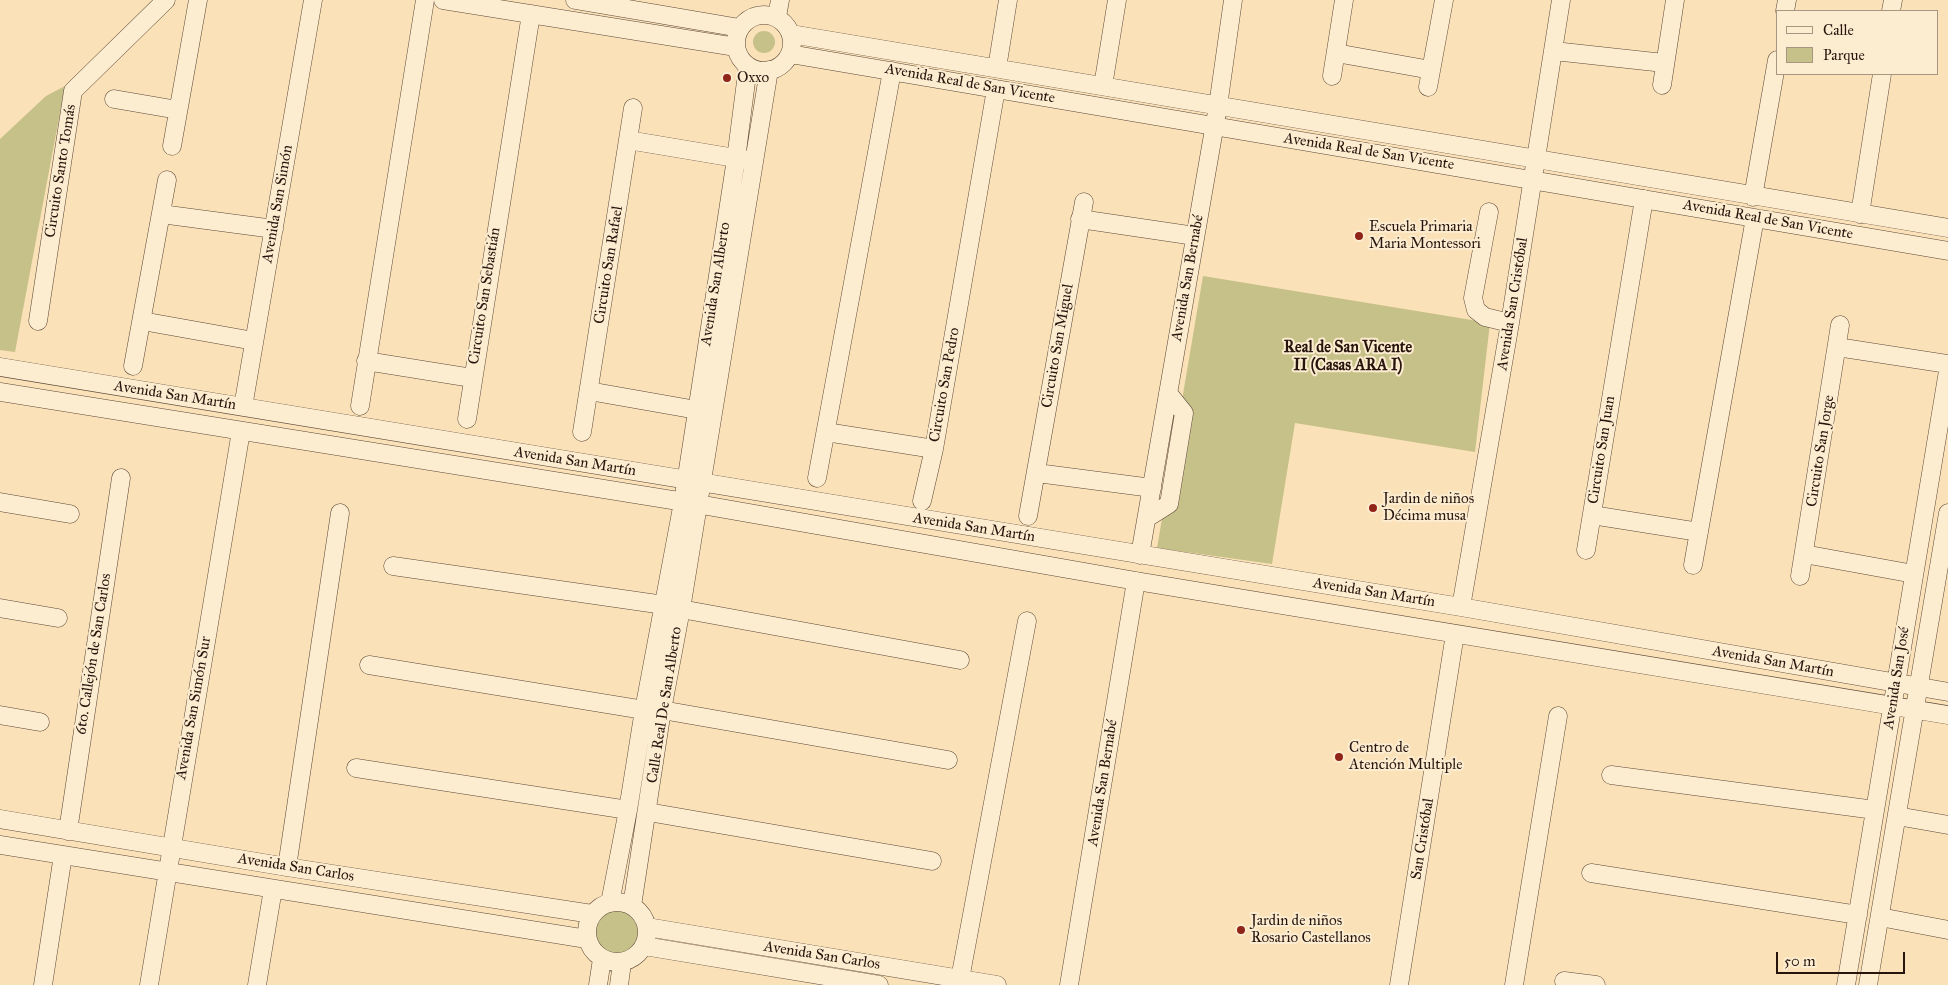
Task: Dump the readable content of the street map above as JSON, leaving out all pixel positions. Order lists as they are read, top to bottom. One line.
{"streets":{"street":["Avenida Real de San Vicente","Circuito Santo Tomás","Avenida San Simón","Circuito San Rafael","Avenida San Bernabé","Avenida San Alberto","Circuito San Sebastián","Avenida San Cristóbal","Circuito San Miguel","Circuito San Pedro","Avenida San Martín","Circuito San Juan","Circuito San Jorge","6to. Callejón de San Carlos","Avenida San José","Calle Real De San Alberto","Avenida San Simón Sur","San Cristóbal","Avenida San Carlos"]},"crossings":[["Avenida Real de San Vicente","Avenida San Bernabé"],["Avenida Real de San Vicente","Avenida San Alberto"],["Avenida Real de San Vicente","Avenida San Cristóbal"],["Avenida Real de San Vicente","Circuito San Pedro"],["Avenida Real de San Vicente","Circuito San Juan"],["Avenida San Simón","Avenida San Martín"],["Avenida San Bernabé","Circuito San Miguel"],["Avenida San Bernabé","Avenida San Martín"],["Avenida San Alberto","Avenida San Martín"],["Avenida San Alberto","Calle Real De San Alberto"],["Avenida San Cristóbal","Avenida San Martín"],["Avenida San Martín","Avenida San José"],["Avenida San Martín","Calle Real De San Alberto"],["Avenida San Martín","Avenida San Simón Sur"],["Avenida San Martín","San Cristóbal"],["6to. Callejón de San Carlos","Avenida San Carlos"],["Calle Real De San Alberto","Avenida San Carlos"],["Avenida San Simón Sur","Avenida San Carlos"]],"districts":["Real de San Vicente II (Casas ARA I)"],"places":["Oxxo","Escuela Primaria Maria Montessori","Jardin de niños Décima musa","Centro de Atención Multiple","Jardin de niños Rosario Castellanos"],"legend":["Calle","Parque"],"scale_bar":"50 m"}
